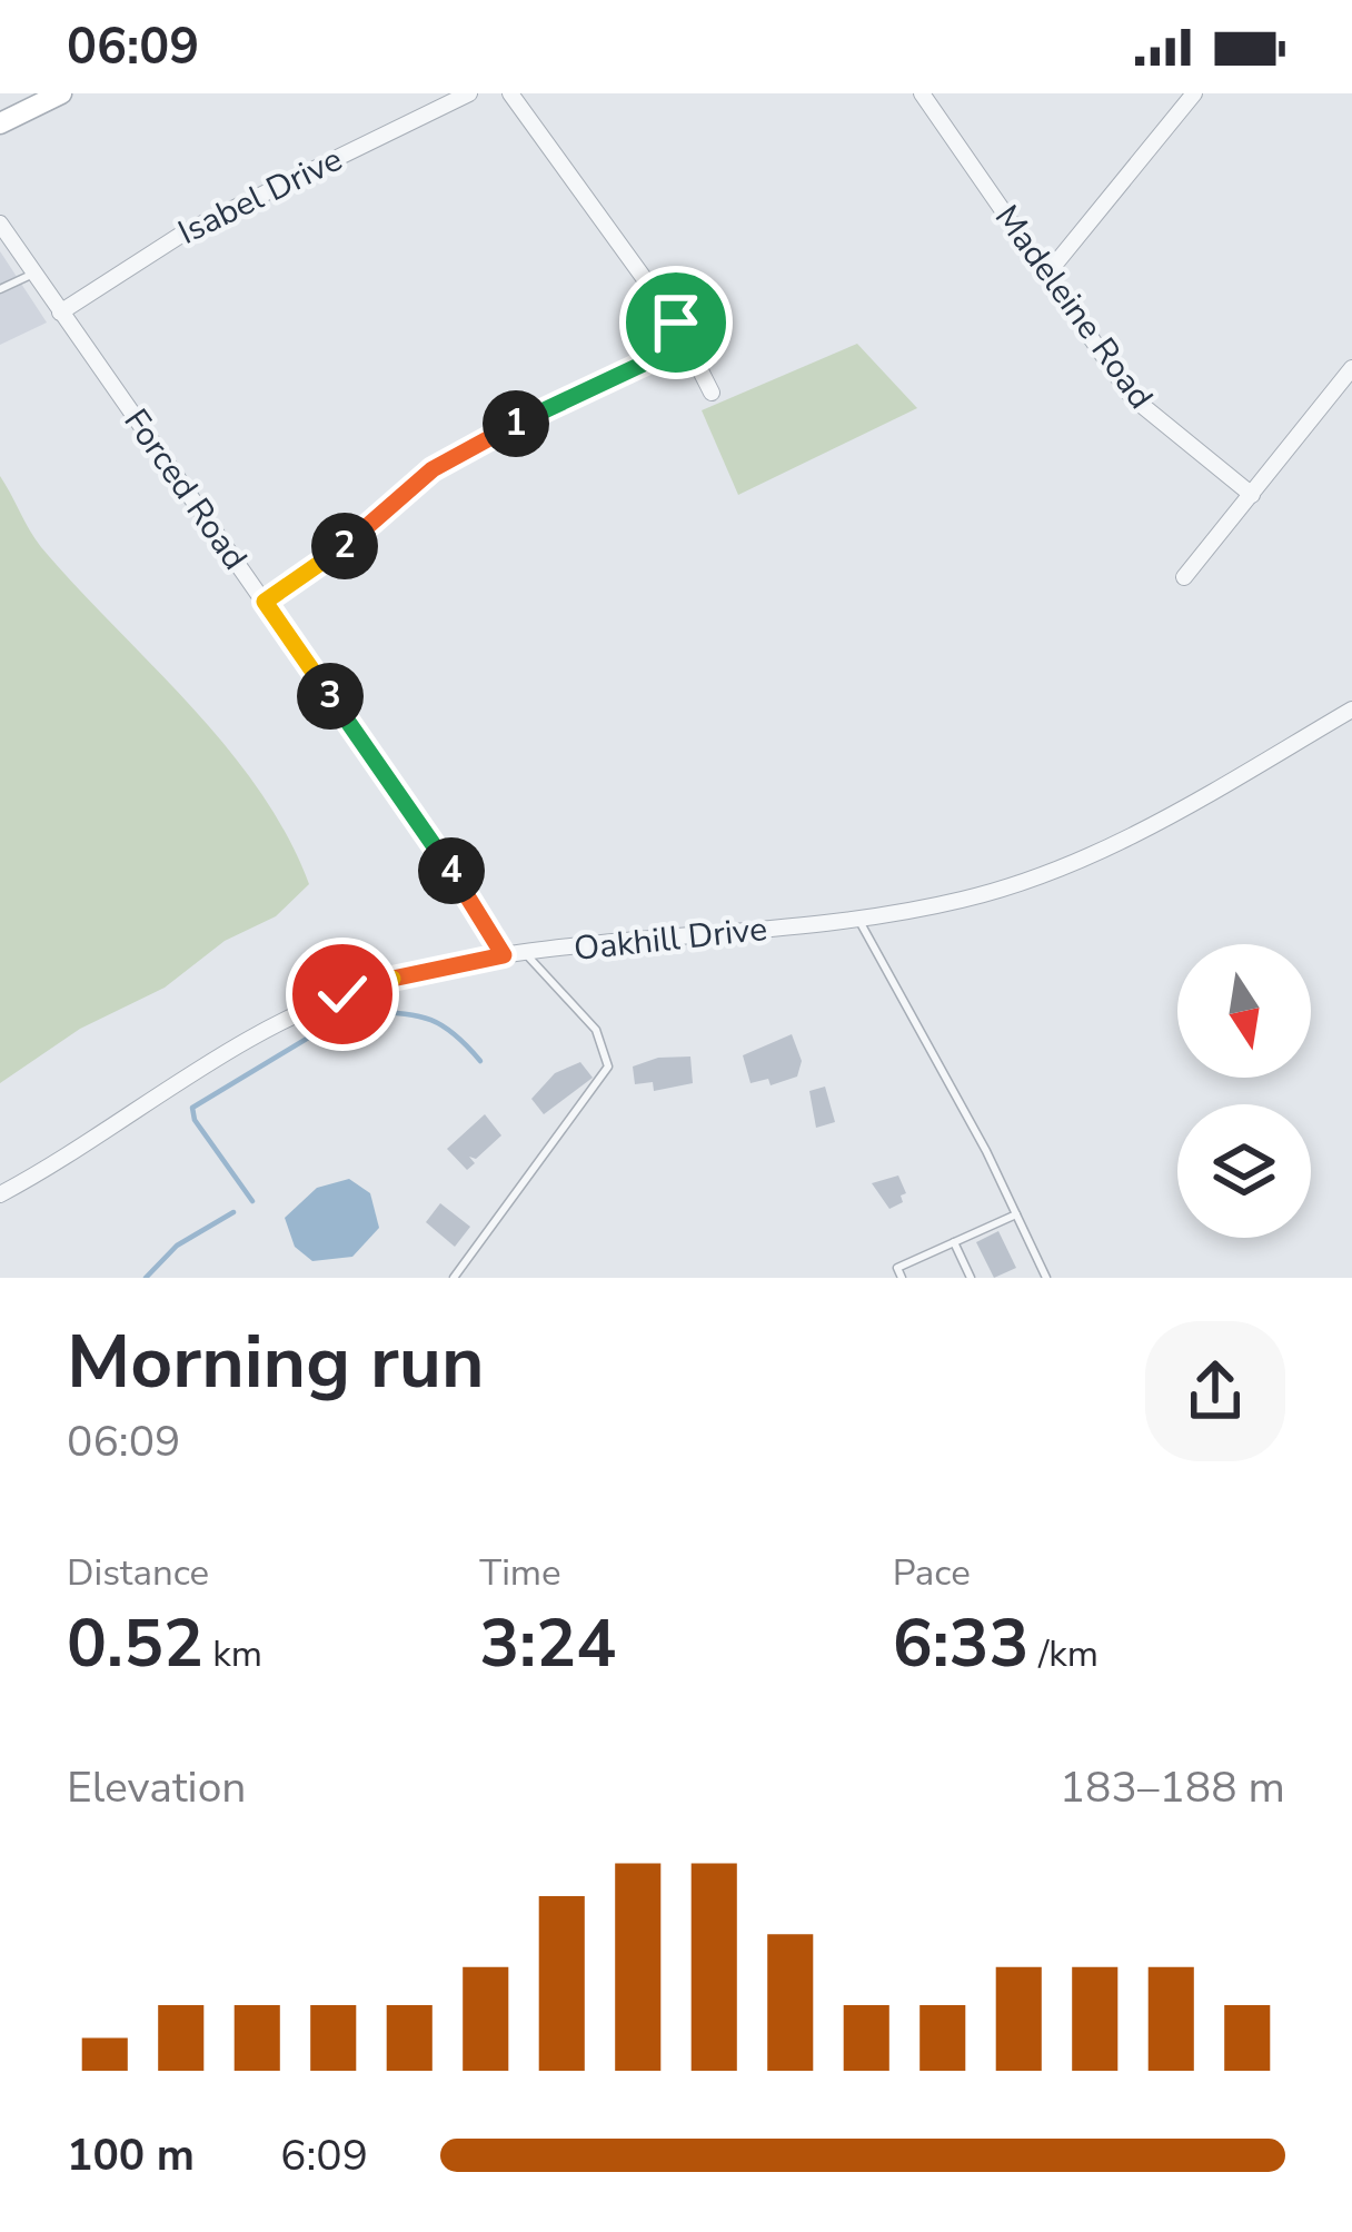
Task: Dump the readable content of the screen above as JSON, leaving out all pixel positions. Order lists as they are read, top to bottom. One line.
{"streets":{"street":["Isabel Drive","Madeleine Road","Forced Road","Oakhill Drive"]},"crossings":[["Isabel Drive","Forced Road"],["Forced Road","Oakhill Drive"]],"north":"bottom","page":{"status":"06:09","pins":["1","2","3","4"],"heading":["Morning run","06:09"],"stats":[["Distance","0.52 km"],["Time","3:24"],["Pace","6:33 /km"]],"chart":["Elevation","183–188 m"],"list":[{"name":"100 m","note":"6:09"}]}}
